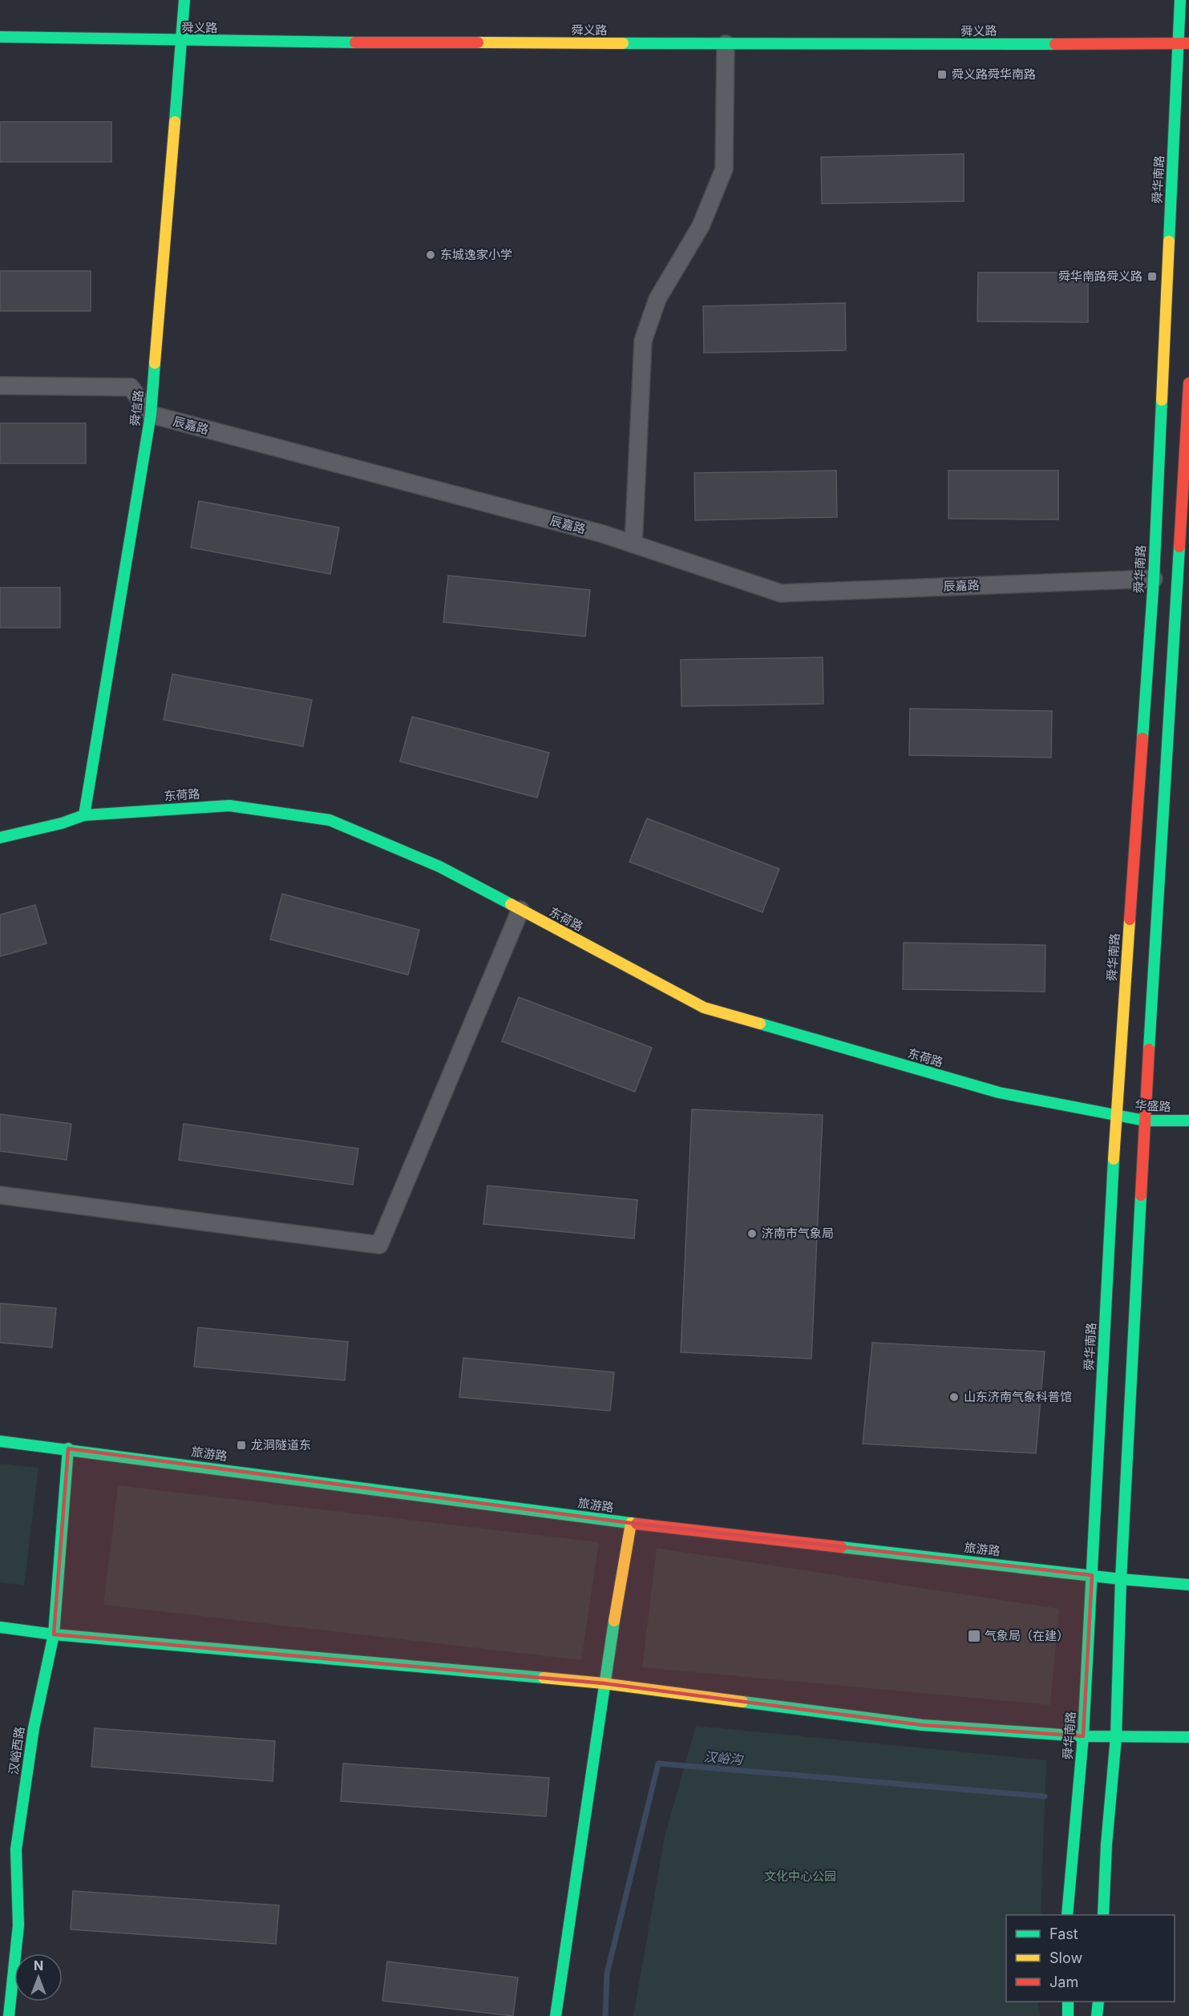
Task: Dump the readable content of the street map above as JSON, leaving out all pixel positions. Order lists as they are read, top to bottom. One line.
{"streets":{"main road":["舜义路","舜华南路","舜信路","东荷路","华盛路","旅游路","汉峪西路"],"street":["辰嘉路"]},"crossings":[["舜义路","舜华南路"],["舜义路","舜信路"],["舜华南路","辰嘉路"],["舜华南路","东荷路"],["舜华南路","华盛路"],["舜华南路","旅游路"],["舜信路","辰嘉路"],["舜信路","东荷路"],["东荷路","华盛路"],["旅游路","汉峪西路"]],"water":["汉峪沟"],"parks":["文化中心公园"],"places":{"transit":["舜义路舜华南路","舜华南路舜义路","龙洞隧道东","气象局（在建）"],"other":["东城逸家小学","济南市气象局","山东济南气象科普馆"]},"legend":["Fast","Slow","Jam"],"north":"top"}
